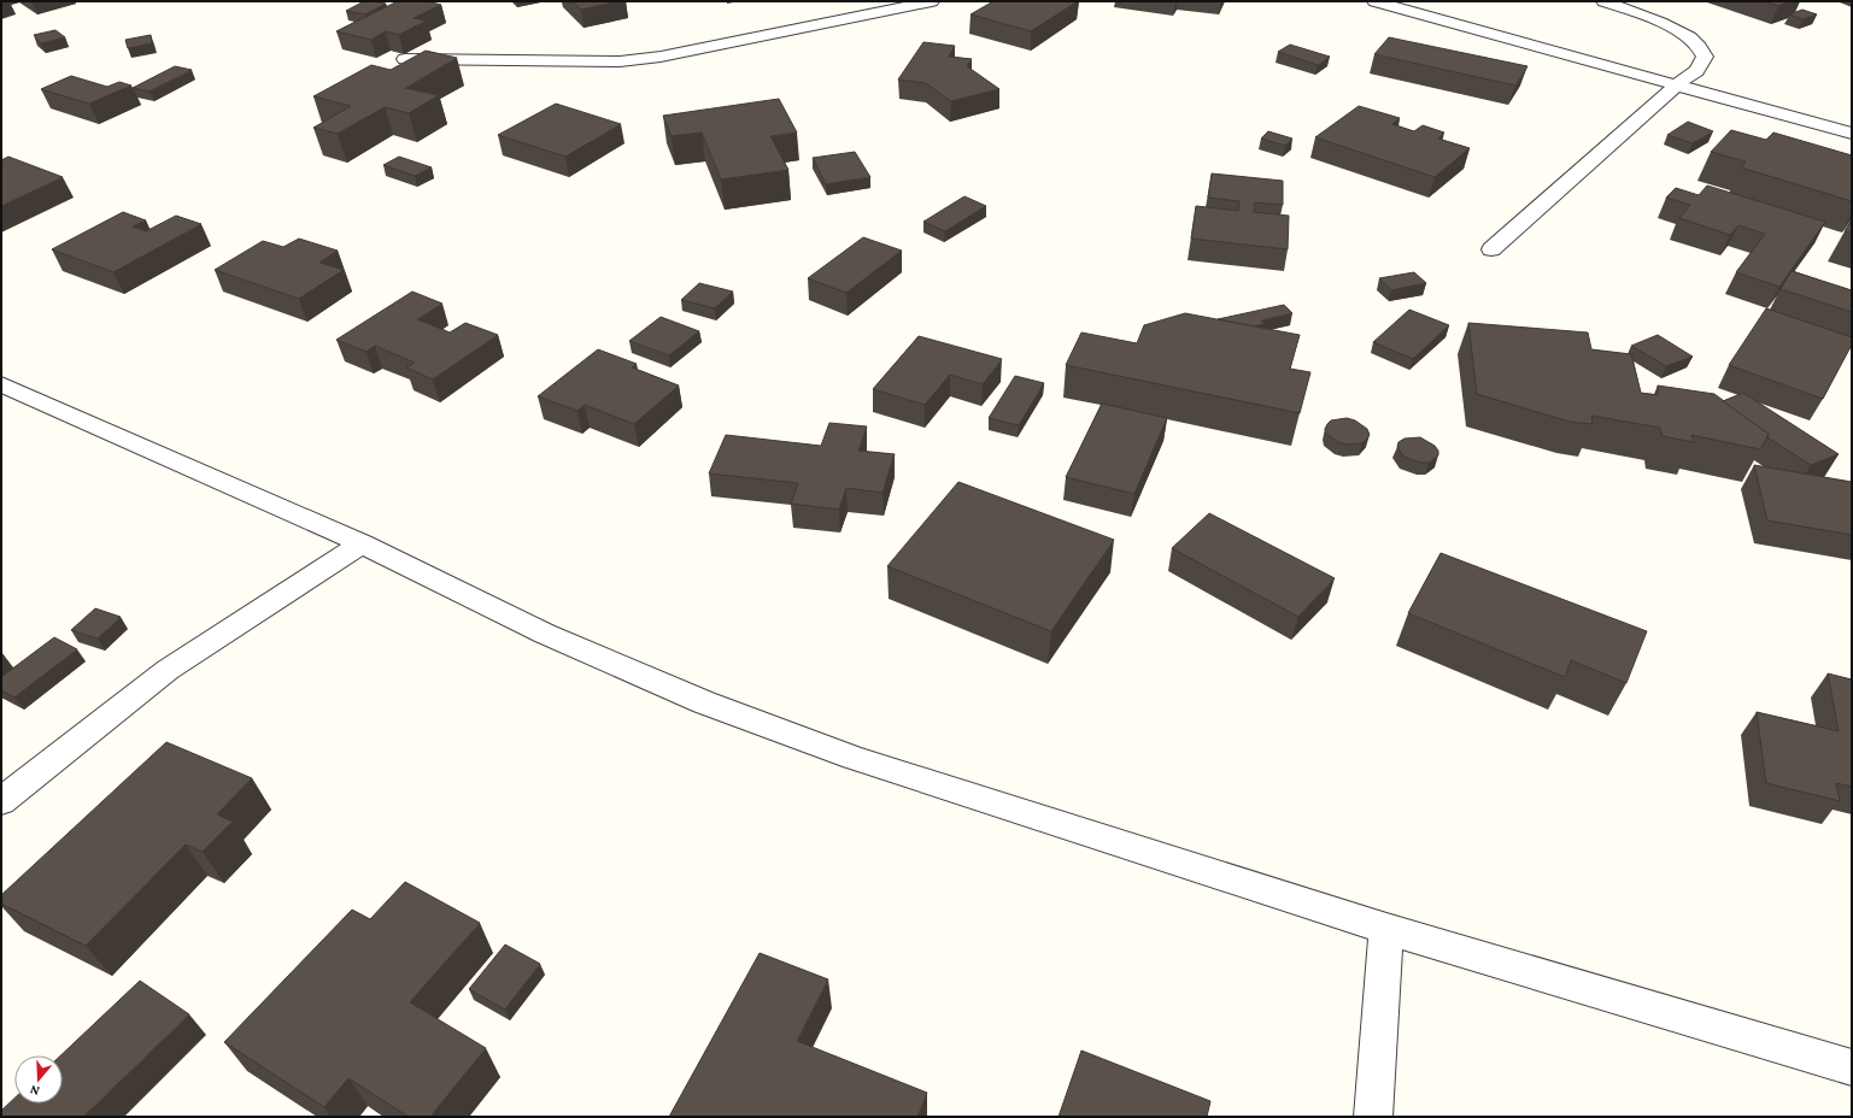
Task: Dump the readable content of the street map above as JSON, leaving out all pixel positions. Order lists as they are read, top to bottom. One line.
{"north":"bottom"}
